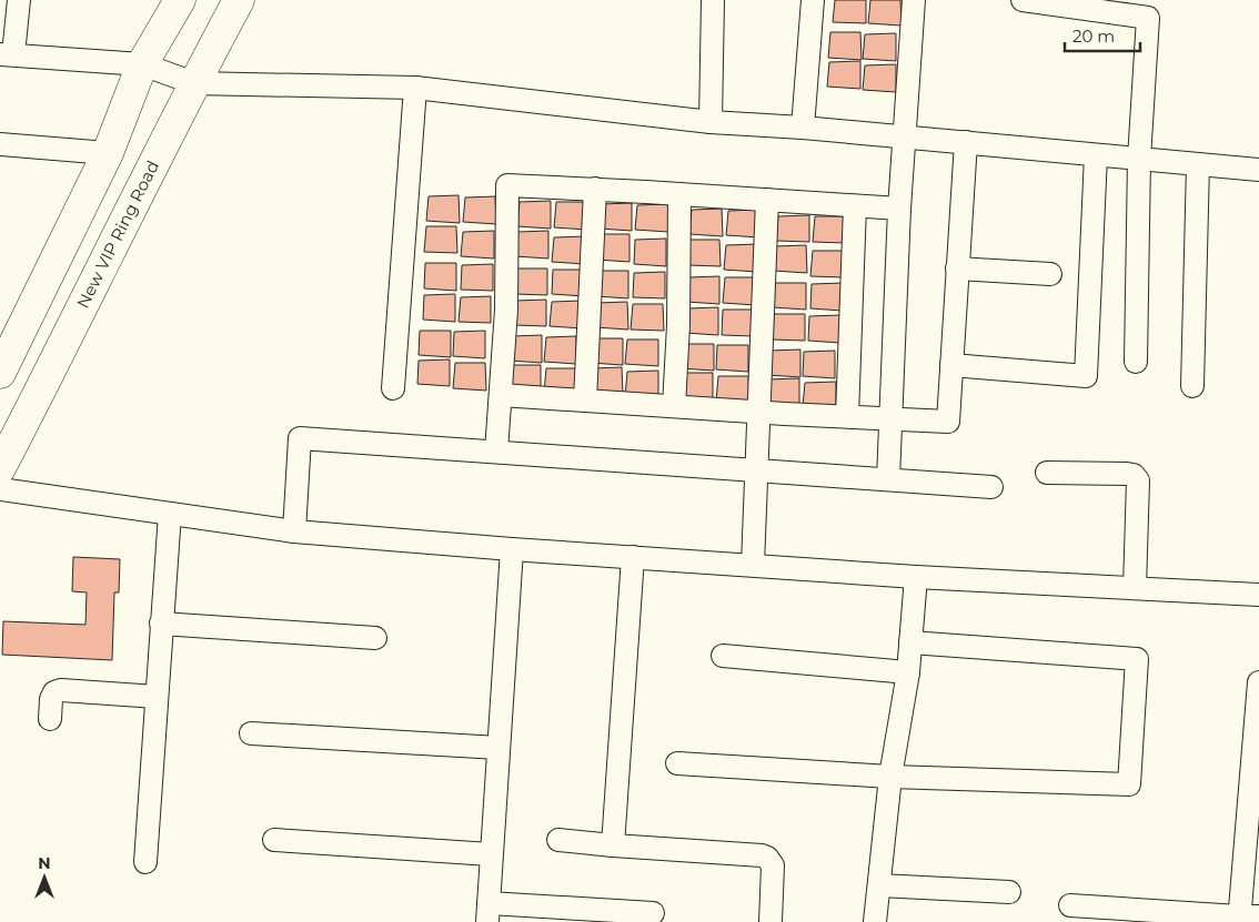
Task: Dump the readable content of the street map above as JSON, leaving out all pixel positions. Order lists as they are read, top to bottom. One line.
{"streets":{"main road":["New VIP Ring Road"]},"scale_bar":"20 m","north":"top"}
